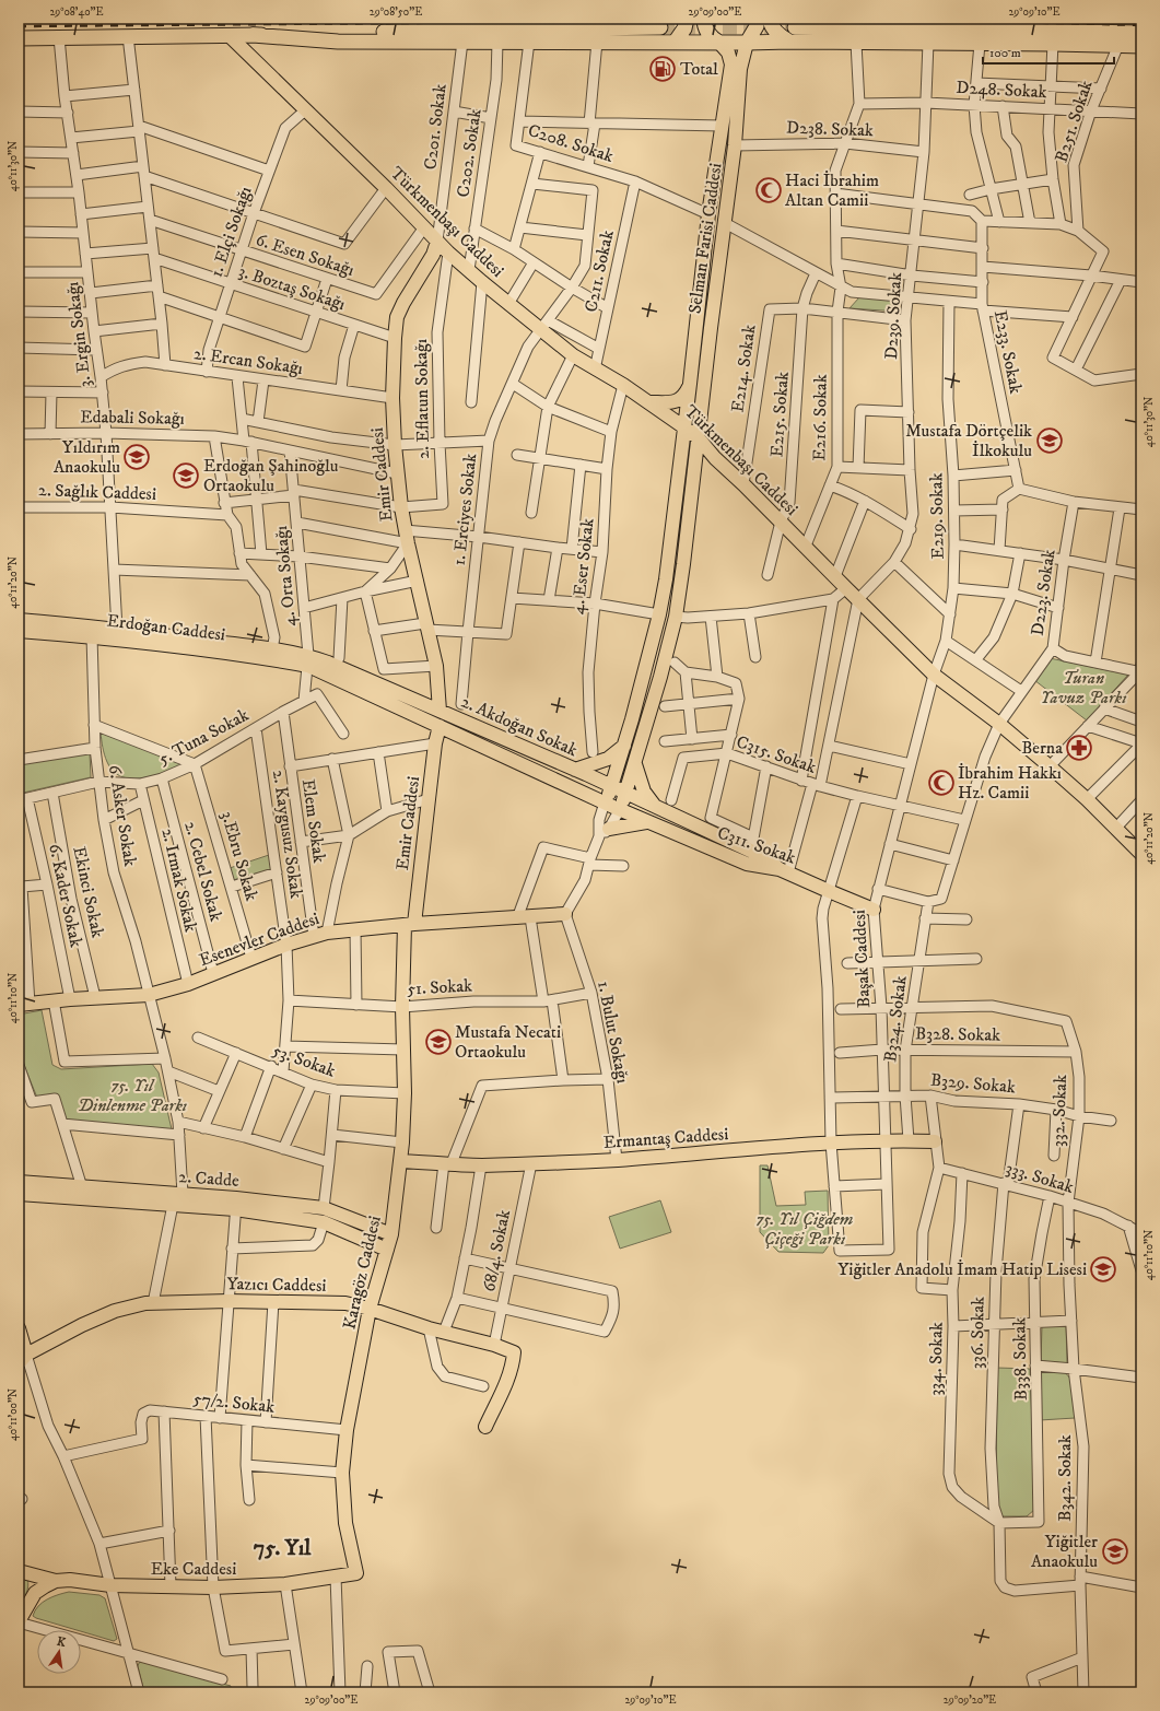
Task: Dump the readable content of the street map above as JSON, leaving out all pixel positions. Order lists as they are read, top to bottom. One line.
{"streets":{"main road":["Türkmenbaşı Caddesi","Selman Farisi Caddesi","Emir Caddesi","Erdoğan Caddesi","2. Akdoğan Sokak","C311. Sokak","Esenevler Caddesi","Ermantaş Caddesi","2. Cadde","Karagöz Caddesi","Yazıcı Caddesi","Eke Caddesi"],"street":["D248. Sokak","B251. Sokak","C201. Sokak","D238. Sokak","C208. Sokak","C202. Sokak","1. Elçi Sokağı","6. Esen Sokağı","C211. Sokak","3. Boztaş Sokağı","D239. Sokak","3. Ergin Sokağı","E233. Sokak","2. Ercan Sokağı","E214. Sokak","2. Eflatun Sokağı","E215. Sokak","Edabali Sokağı","E216. Sokak","2. Sağlık Caddesi","1. Erciyes Sokak","E219. Sokak","4. Eser Sokak","4. Orta Sokağı","D223. Sokak","5. Tuna Sokak","C315. Sokak","6. Asker Sokak","Elem Sokak","2. Kaygusuz Sokak","3.Ebru Sokak","2. Cebel Sokak","2. Irmak Sokak","Ekinci Sokak","6. Kader Sokak","Başak Caddesi","51. Sokak","B324. Sokak","1. Bulut Sokağı","B328. Sokak","53. Sokak","B329. Sokak","332. Sokak","333. Sokak","68/4. Sokak","336. Sokak","334. Sokak","B338. Sokak","57/2. Sokak","B342. Sokak"]},"crossings":[["D248. Sokak","B251. Sokak"],["D248. Sokak","D239. Sokak"],["D248. Sokak","E216. Sokak"],["C201. Sokak","Türkmenbaşı Caddesi"],["C201. Sokak","Emir Caddesi"],["D238. Sokak","Selman Farisi Caddesi"],["D238. Sokak","D239. Sokak"],["D238. Sokak","E216. Sokak"],["C208. Sokak","Selman Farisi Caddesi"],["C208. Sokak","C211. Sokak"],["C202. Sokak","Türkmenbaşı Caddesi"],["Türkmenbaşı Caddesi","1. Elçi Sokağı"],["Türkmenbaşı Caddesi","Selman Farisi Caddesi"],["Türkmenbaşı Caddesi","6. Esen Sokağı"],["Türkmenbaşı Caddesi","C211. Sokak"],["Türkmenbaşı Caddesi","D239. Sokak"],["Türkmenbaşı Caddesi","E214. Sokak"],["Türkmenbaşı Caddesi","2. Eflatun Sokağı"],["Türkmenbaşı Caddesi","E215. Sokak"],["Türkmenbaşı Caddesi","E216. Sokak"],["Türkmenbaşı Caddesi","Emir Caddesi"],["Türkmenbaşı Caddesi","1. Erciyes Sokak"],["Türkmenbaşı Caddesi","E219. Sokak"],["Türkmenbaşı Caddesi","4. Eser Sokak"],["Türkmenbaşı Caddesi","D223. Sokak"],["Türkmenbaşı Caddesi","Başak Caddesi"],["1. Elçi Sokağı","6. Esen Sokağı"],["1. Elçi Sokağı","3. Boztaş Sokağı"],["1. Elçi Sokağı","2. Ercan Sokağı"],["Selman Farisi Caddesi","2. Akdoğan Sokak"],["Selman Farisi Caddesi","C311. Sokak"],["3. Boztaş Sokağı","Emir Caddesi"],["3. Ergin Sokağı","2. Ercan Sokağı"],["3. Ergin Sokağı","Edabali Sokağı"],["3. Ergin Sokağı","2. Sağlık Caddesi"],["3. Ergin Sokağı","Erdoğan Caddesi"],["2. Ercan Sokağı","Emir Caddesi"],["E214. Sokak","E215. Sokak"],["2. Eflatun Sokağı","Emir Caddesi"],["Edabali Sokağı","Emir Caddesi"],["Edabali Sokağı","4. Orta Sokağı"],["Emir Caddesi","2. Akdoğan Sokak"],["Emir Caddesi","C311. Sokak"],["Emir Caddesi","Esenevler Caddesi"],["Emir Caddesi","Karagöz Caddesi"],["E219. Sokak","Başak Caddesi"],["4. Orta Sokağı","Erdoğan Caddesi"],["4. Orta Sokağı","2. Akdoğan Sokak"],["4. Orta Sokağı","5. Tuna Sokak"],["4. Orta Sokağı","C311. Sokak"],["Erdoğan Caddesi","2. Akdoğan Sokak"],["Erdoğan Caddesi","6. Asker Sokak"],["Erdoğan Caddesi","C311. Sokak"],["2. Akdoğan Sokak","C311. Sokak"],["5. Tuna Sokak","6. Asker Sokak"],["5. Tuna Sokak","Elem Sokak"],["5. Tuna Sokak","2. Kaygusuz Sokak"],["5. Tuna Sokak","3.Ebru Sokak"],["5. Tuna Sokak","2. Cebel Sokak"],["5. Tuna Sokak","2. Irmak Sokak"],["5. Tuna Sokak","Ekinci Sokak"],["5. Tuna Sokak","6. Kader Sokak"],["C315. Sokak","Başak Caddesi"],["6. Asker Sokak","Esenevler Caddesi"],["6. Asker Sokak","2. Cadde"],["Elem Sokak","Esenevler Caddesi"],["2. Kaygusuz Sokak","Esenevler Caddesi"],["2. Kaygusuz Sokak","51. Sokak"],["2. Kaygusuz Sokak","53. Sokak"],["C311. Sokak","Başak Caddesi"],["3.Ebru Sokak","Esenevler Caddesi"],["2. Cebel Sokak","Esenevler Caddesi"],["2. Irmak Sokak","Esenevler Caddesi"],["Ekinci Sokak","Esenevler Caddesi"],["6. Kader Sokak","Esenevler Caddesi"],["Esenevler Caddesi","1. Bulut Sokağı"],["Esenevler Caddesi","Karagöz Caddesi"],["Başak Caddesi","B328. Sokak"],["Başak Caddesi","B329. Sokak"],["Başak Caddesi","Ermantaş Caddesi"],["51. Sokak","1. Bulut Sokağı"],["51. Sokak","Karagöz Caddesi"],["B324. Sokak","B328. Sokak"],["B324. Sokak","B329. Sokak"],["B324. Sokak","332. Sokak"],["B324. Sokak","Ermantaş Caddesi"],["1. Bulut Sokağı","Ermantaş Caddesi"],["B328. Sokak","332. Sokak"],["53. Sokak","Karagöz Caddesi"],["B329. Sokak","332. Sokak"],["B329. Sokak","336. Sokak"],["332. Sokak","333. Sokak"],["332. Sokak","B342. Sokak"],["Ermantaş Caddesi","68/4. Sokak"],["Ermantaş Caddesi","Karagöz Caddesi"],["333. Sokak","336. Sokak"],["333. Sokak","334. Sokak"],["333. Sokak","B338. Sokak"],["333. Sokak","B342. Sokak"],["2. Cadde","Karagöz Caddesi"],["68/4. Sokak","Yazıcı Caddesi"],["Karagöz Caddesi","Yazıcı Caddesi"],["Karagöz Caddesi","57/2. Sokak"],["Karagöz Caddesi","Eke Caddesi"],["336. Sokak","334. Sokak"],["336. Sokak","B338. Sokak"],["336. Sokak","B342. Sokak"],["334. Sokak","B338. Sokak"]],"districts":["75. Yıl"],"parks":["Turan Yavuz Parkı","75. Yıl Dinlenme Parkı","75. Yıl Çiğdem Çiçeği Parkı"],"places":{"fuel station":["Total"],"mosque":["Haci İbrahim Altan Camii","İbrahim Hakkı Hz. Camii"],"school or university":["Mustafa Dörtçelik İlkokulu","Yıldırım Anaokulu","Erdoğan Şahinoğlu Ortaokulu","Mustafa Necati Ortaokulu","Yiğitler Anadolu İmam Hatip Lisesi","Yiğitler Anaokulu"],"pharmacy":["Berna"]},"scale_bar":"100 m","north":"top","coordinates":["29°08'40\"E","29°08'50\"E","29°09'00\"E","29°09'10\"E","40°11'30\"N","40°11'20\"N","40°11'10\"N","40°11'00\"N","29°09'20\"E"]}
